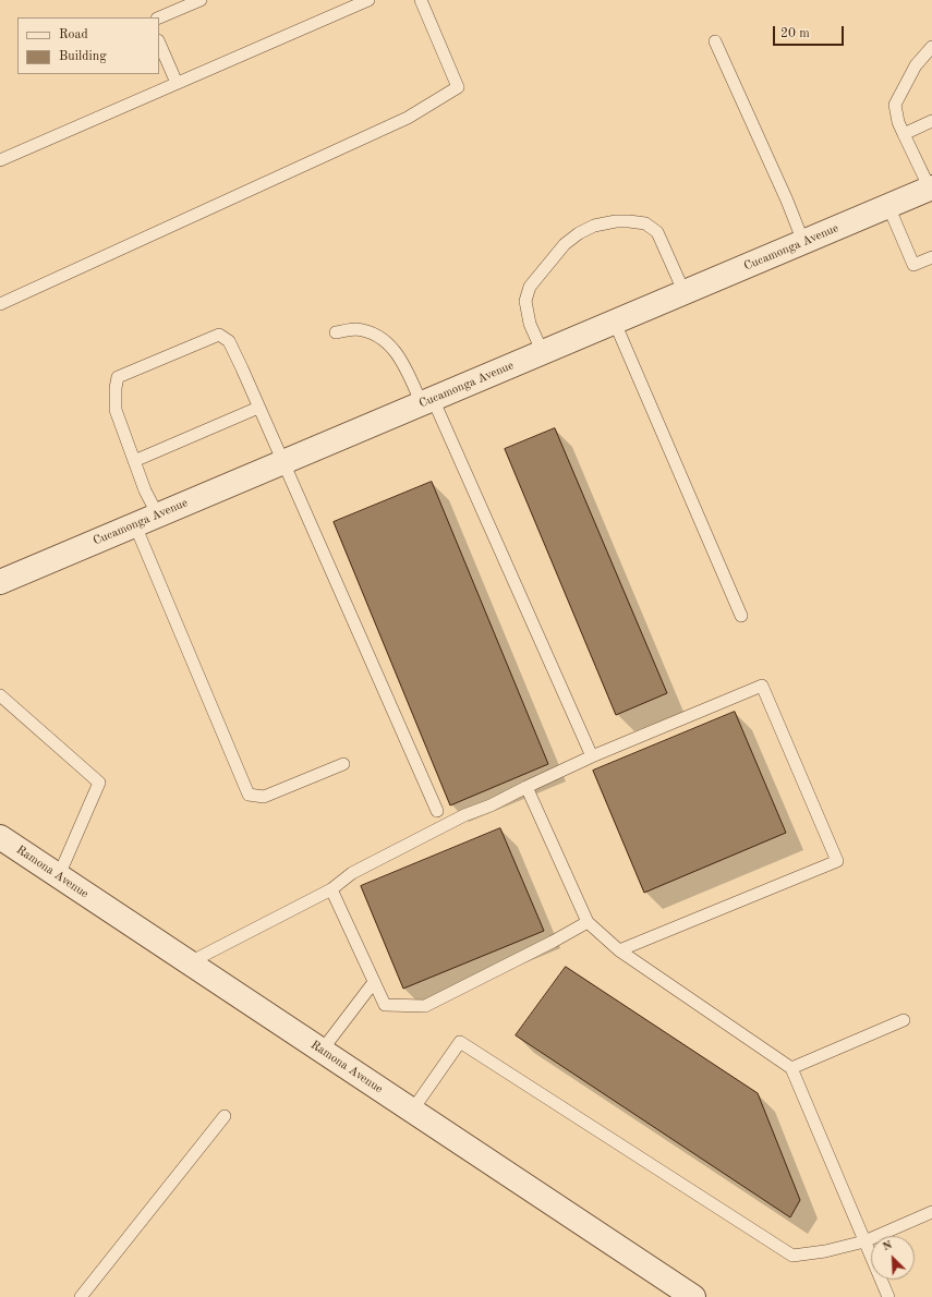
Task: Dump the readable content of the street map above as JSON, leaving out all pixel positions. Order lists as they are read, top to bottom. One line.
{"streets":{"street":["Cucamonga Avenue","Ramona Avenue"]},"legend":["Road","Building"],"scale_bar":"20 m","north":"top left"}
